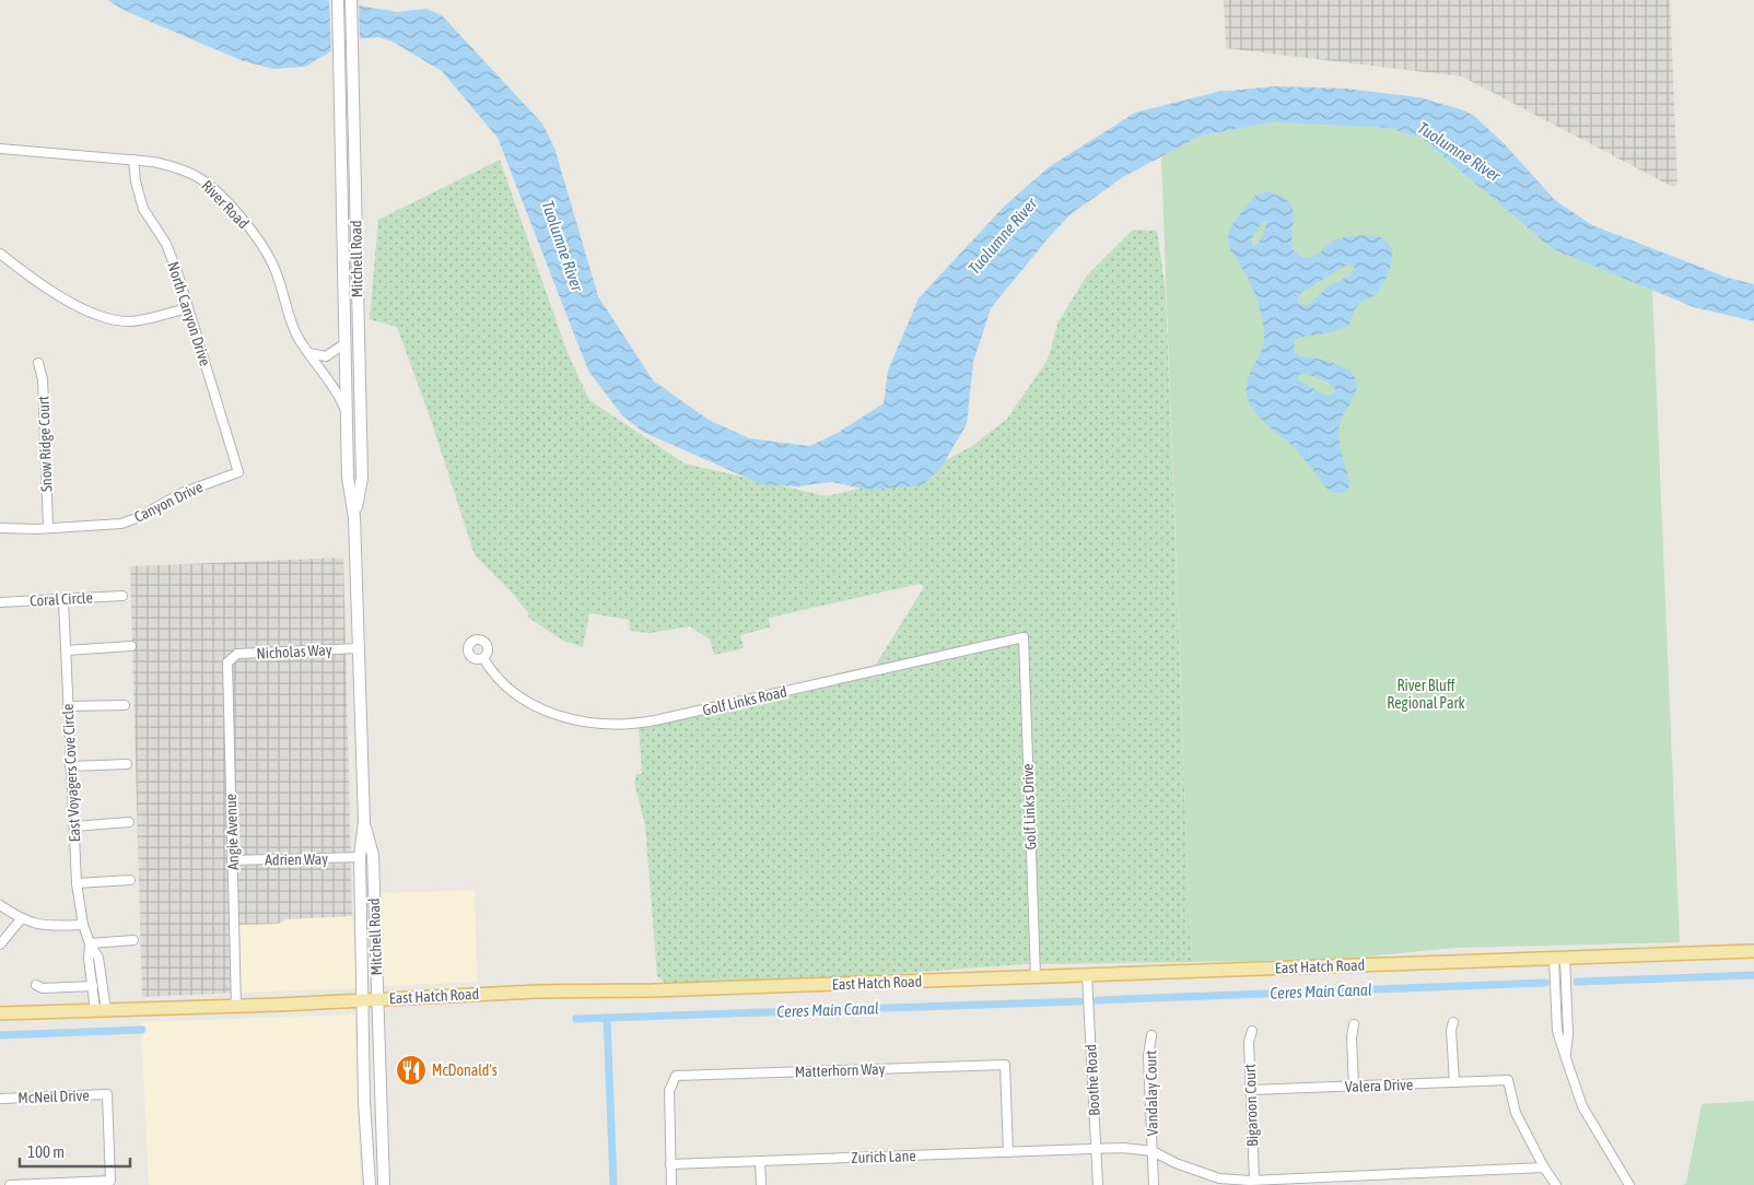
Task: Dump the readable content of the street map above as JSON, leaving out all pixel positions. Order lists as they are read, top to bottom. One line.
{"streets":{"main road":["Mitchell Road","East Hatch Road"],"street":["River Road","North Canyon Drive","Snow Ridge Court","Canyon Drive","Coral Circle","Nicholas Way","Golf Links Road","East Voyagers Cove Circle","Golf Links Drive","Angie Avenue","Adrien Way","Matterhorn Way","Boothe Road","Valera Drive","Vandalay Court","McNeil Drive","Bigaroon Court","Zurich Lane"]},"crossings":[["River Road","Mitchell Road"],["River Road","North Canyon Drive"],["Mitchell Road","Nicholas Way"],["Mitchell Road","Adrien Way"],["Mitchell Road","East Hatch Road"],["North Canyon Drive","Canyon Drive"],["Snow Ridge Court","Canyon Drive"],["Coral Circle","East Voyagers Cove Circle"],["Nicholas Way","Angie Avenue"],["Golf Links Road","Golf Links Drive"],["East Voyagers Cove Circle","East Hatch Road"],["Golf Links Drive","East Hatch Road"],["Angie Avenue","Adrien Way"],["Angie Avenue","East Hatch Road"],["East Hatch Road","Boothe Road"],["Matterhorn Way","Zurich Lane"],["Boothe Road","Zurich Lane"],["Valera Drive","Bigaroon Court"],["Vandalay Court","Zurich Lane"]],"water":["Tuolumne River","Ceres Main Canal"],"parks":["River Bluff Regional Park"],"places":{"restaurant":["McDonald's"]},"scale_bar":"100 m"}
